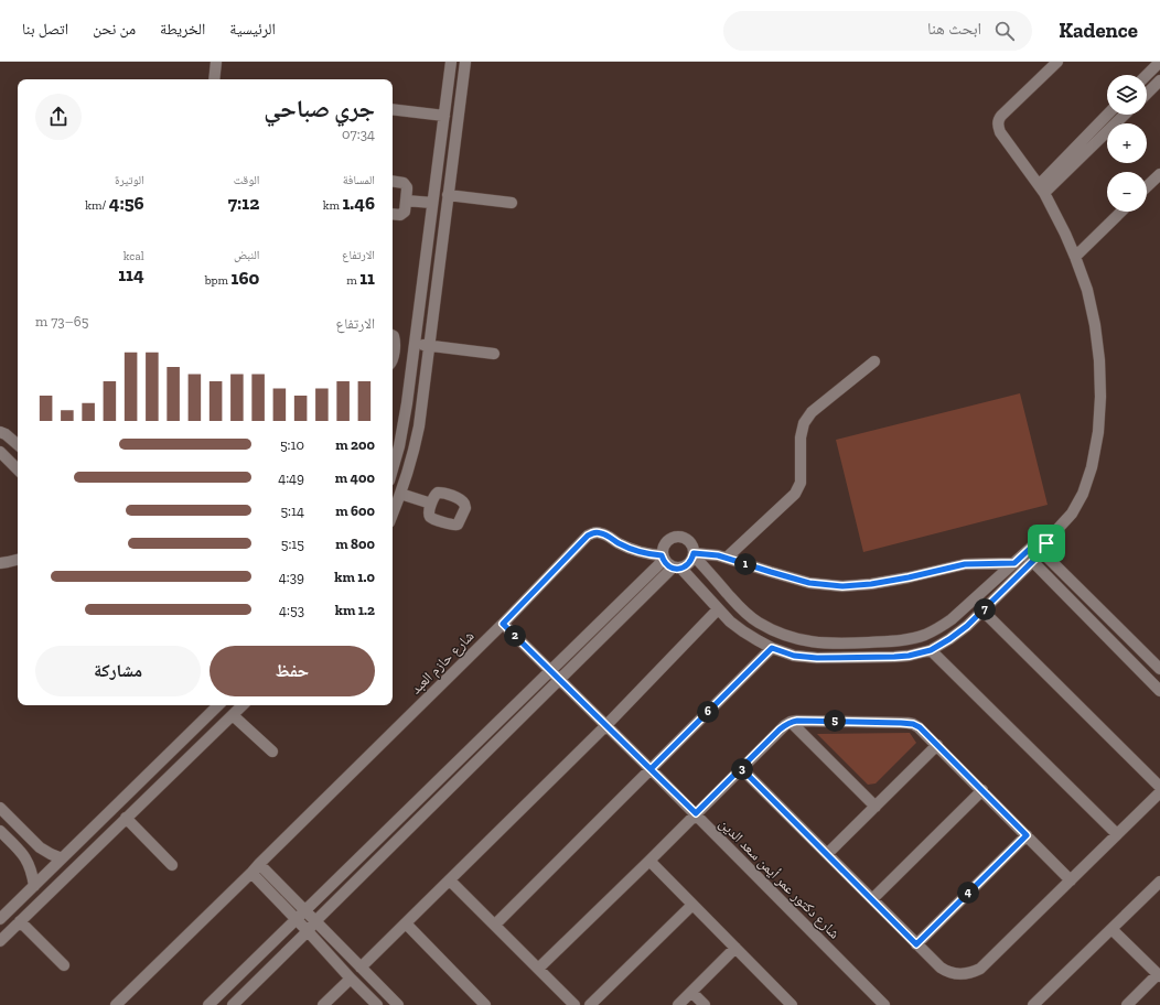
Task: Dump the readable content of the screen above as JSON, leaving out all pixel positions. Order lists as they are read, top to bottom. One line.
{"streets":{"street":["شارع حازم العبد","شارع دكتور عمر أيمن سعد الدين"]},"crossings":[["شارع حازم العبد","شارع دكتور عمر أيمن سعد الدين"]],"page":{"header":"Kadence","search":"ابحث هنا","nav":["الرئيسية","الخريطة","من نحن","اتصل بنا"],"map_buttons":["+","−"],"heading":["جري صباحي","07:34"],"stats":[["المسافة","1.46 km"],["الوقت","7:12"],["الوتيرة","4:56 /km"],["الارتفاع","11 m"],["النبض","160 bpm"],["kcal","114"]],"chart":["الارتفاع","65–73 m"],"list":[{"name":"200 m","note":"5:10"},{"name":"400 m","note":"4:49"},{"name":"600 m","note":"5:14"},{"name":"800 m","note":"5:15"},{"name":"1.0 km","note":"4:39"},{"name":"1.2 km","note":"4:53"}],"pins":["1","7","2","6","5","3","4"],"buttons":["حفظ","مشاركة"]}}
